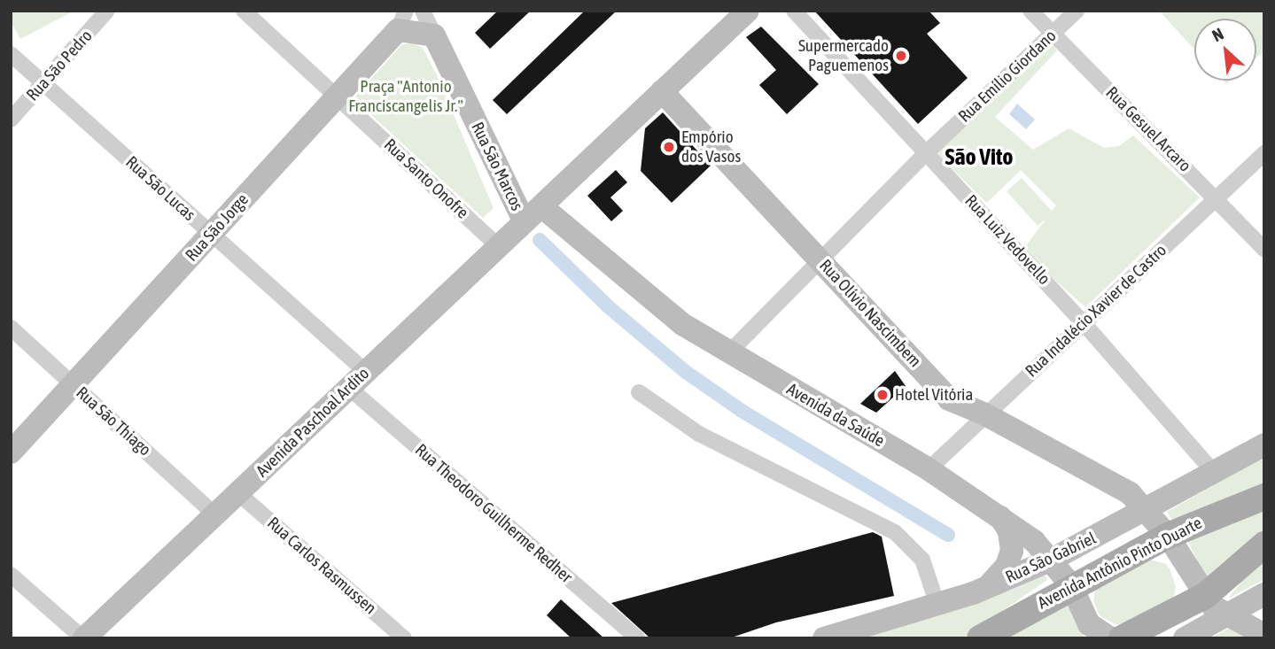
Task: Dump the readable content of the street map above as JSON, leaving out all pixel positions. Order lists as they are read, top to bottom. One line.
{"streets":{"main road":["Rua São Marcos","Rua São Jorge","Rua Olívio Nascimbem","Avenida da Saúde","Avenida Paschoal Ardito","Rua São Gabriel","Avenida Antônio Pinto Duarte"],"street":["Rua São Pedro","Rua Emílio Giordano","Rua Gesuel Arcaro","Rua Santo Onofre","Rua São Lucas","Rua Luiz Vedovello","Rua Indalécio Xavier de Castro","Rua São Thiago","Rua Theodoro Guilherme Redher","Rua Carlos Rasmussen"]},"crossings":[["Rua São Pedro","Rua São Lucas"],["Rua Emílio Giordano","Rua Gesuel Arcaro"],["Rua Emílio Giordano","Rua Luiz Vedovello"],["Rua Emílio Giordano","Rua Olívio Nascimbem"],["Rua Emílio Giordano","Avenida da Saúde"],["Rua Gesuel Arcaro","Rua Indalécio Xavier de Castro"],["Rua São Marcos","Rua São Jorge"],["Rua São Marcos","Avenida Paschoal Ardito"],["Rua Santo Onofre","Rua São Jorge"],["Rua Santo Onofre","Avenida Paschoal Ardito"],["Rua São Lucas","Rua São Jorge"],["Rua São Lucas","Avenida Paschoal Ardito"],["Rua São Lucas","Rua Theodoro Guilherme Redher"],["Rua São Jorge","Rua São Thiago"],["Rua Luiz Vedovello","Rua Indalécio Xavier de Castro"],["Rua Luiz Vedovello","Rua São Gabriel"],["Rua Indalécio Xavier de Castro","Rua Olívio Nascimbem"],["Rua Indalécio Xavier de Castro","Avenida da Saúde"],["Rua Olívio Nascimbem","Avenida Paschoal Ardito"],["Rua Olívio Nascimbem","Rua São Gabriel"],["Rua Olívio Nascimbem","Avenida Antônio Pinto Duarte"],["Avenida da Saúde","Avenida Paschoal Ardito"],["Avenida da Saúde","Rua São Gabriel"],["Avenida da Saúde","Avenida Antônio Pinto Duarte"],["Rua São Thiago","Avenida Paschoal Ardito"],["Avenida Paschoal Ardito","Rua Theodoro Guilherme Redher"],["Avenida Paschoal Ardito","Rua Carlos Rasmussen"]],"districts":["São Vito"],"parks":["Praça \"Antonio Franciscangelis Jr.\""],"places":["Supermercado Paguemenos","Empório dos Vasos","Hotel Vitória"],"north":"top left"}
